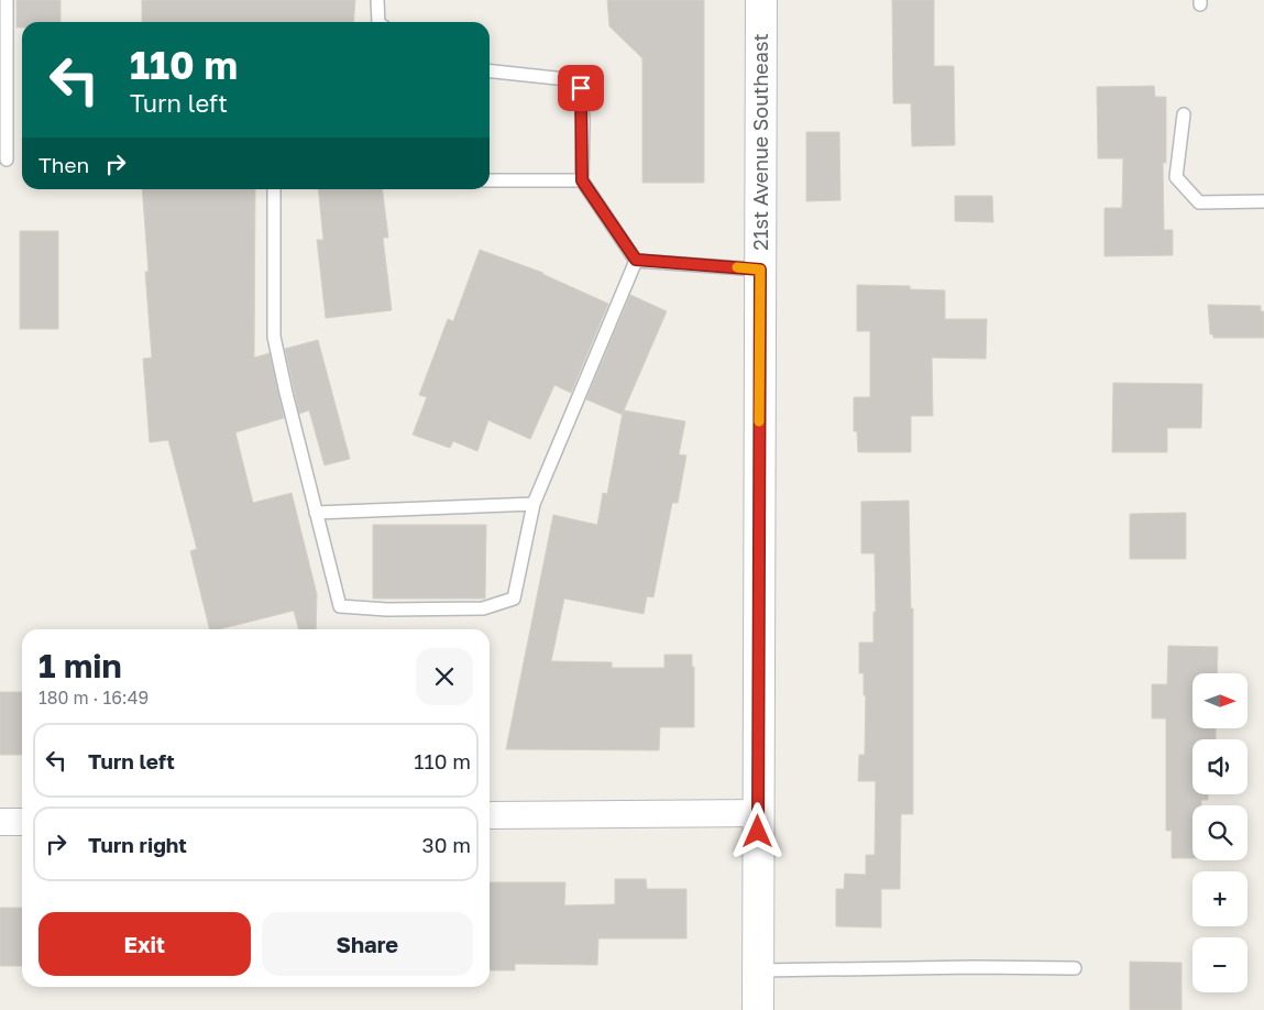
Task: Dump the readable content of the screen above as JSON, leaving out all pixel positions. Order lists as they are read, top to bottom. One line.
{"streets":{"street":["21st Avenue Southeast"]},"north":"right","page":{"turn":["110 m","Turn left"],"then":"Then","heading":["1 min","180 m · 16:49"],"map_buttons":["+","−"],"list":[{"name":"Turn left","value":"110 m"},{"name":"Turn right","value":"30 m"}],"buttons":["Exit","Share"]}}
